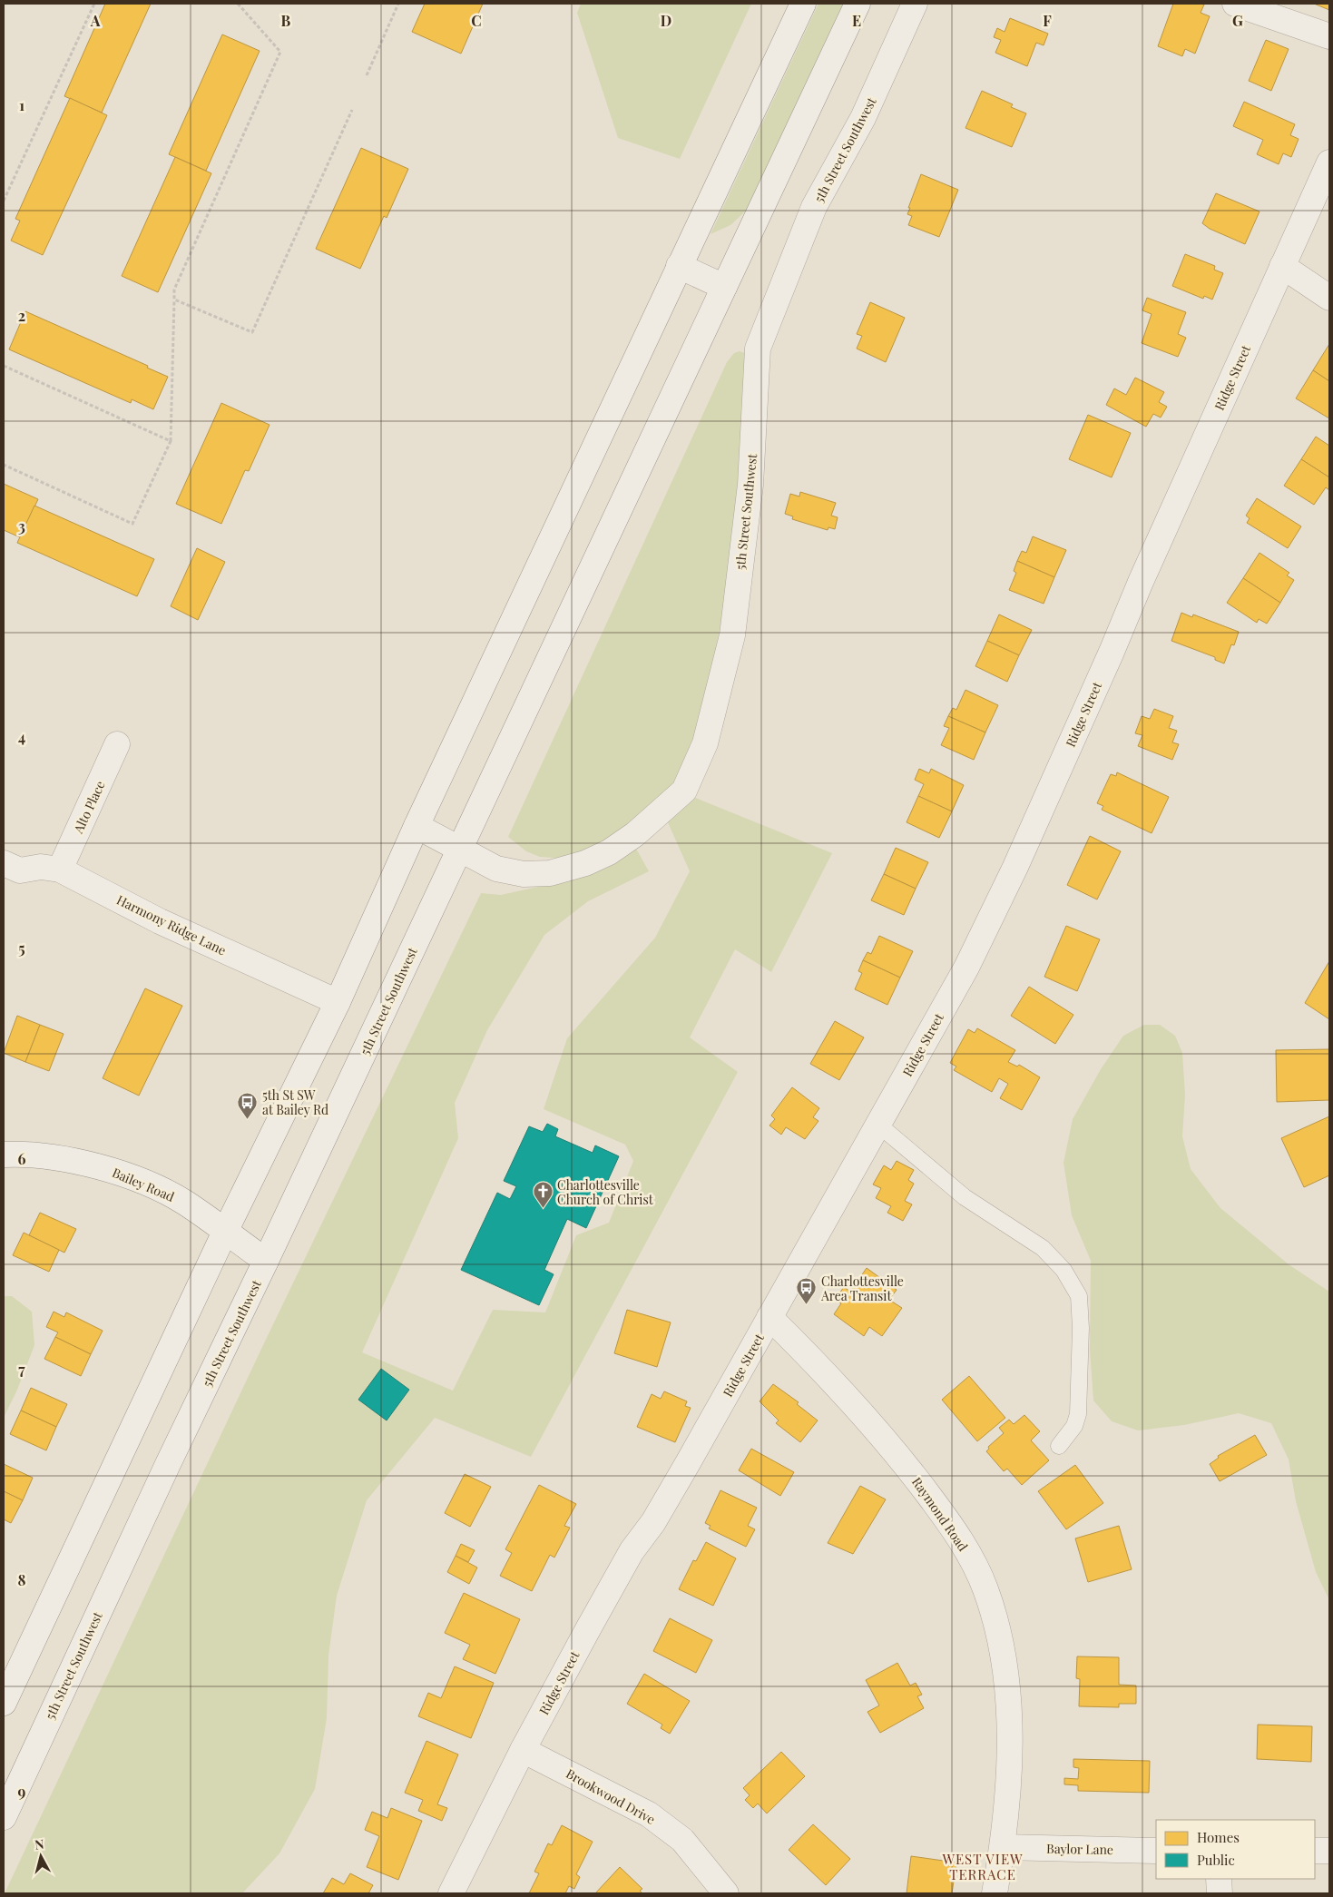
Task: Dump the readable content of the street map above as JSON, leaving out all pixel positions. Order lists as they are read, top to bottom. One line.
{"streets":{"street":["5th Street Southwest","Ridge Street","Alto Place","Harmony Ridge Lane","Bailey Road","Raymond Road","Brookwood Drive","Baylor Lane"]},"crossings":[["5th Street Southwest","Bailey Road"],["Ridge Street","Raymond Road"],["Ridge Street","Brookwood Drive"],["Alto Place","Harmony Ridge Lane"],["Raymond Road","Baylor Lane"]],"districts":["WEST VIEW TERRACE"],"places":{"bus stop":["5th St SW at Bailey Rd","Charlottesville Area Transit"],"church":["Charlottesville Church of Christ"]},"legend":["Homes","Public"],"north":"top","grid":{"columns":["A","B","C","D","E","F","G"],"rows":["1","2","3","4","5","6","7","8","9"]}}
